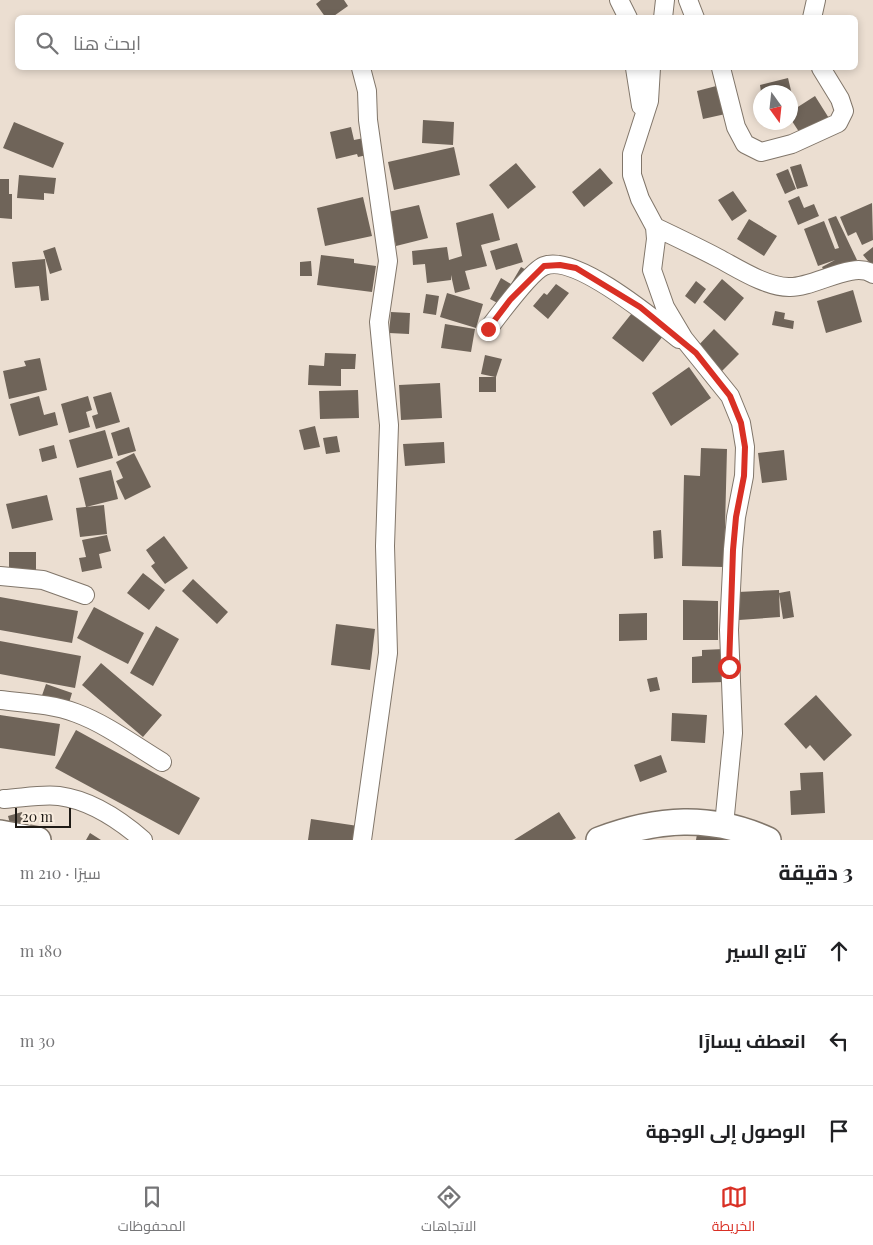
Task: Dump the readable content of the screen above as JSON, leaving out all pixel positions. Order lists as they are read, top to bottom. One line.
{"scale_bar":"20 m","north":"bottom","page":{"search":"ابحث هنا","scale":"20 m","heading":["3 دقيقة","سيرًا · 210 m"],"list":[["تابع السير","180 m"],["انعطف يسارًا","30 m"],"الوصول إلى الوجهة"],"nav":["الخريطة","الاتجاهات","المحفوظات"]}}
